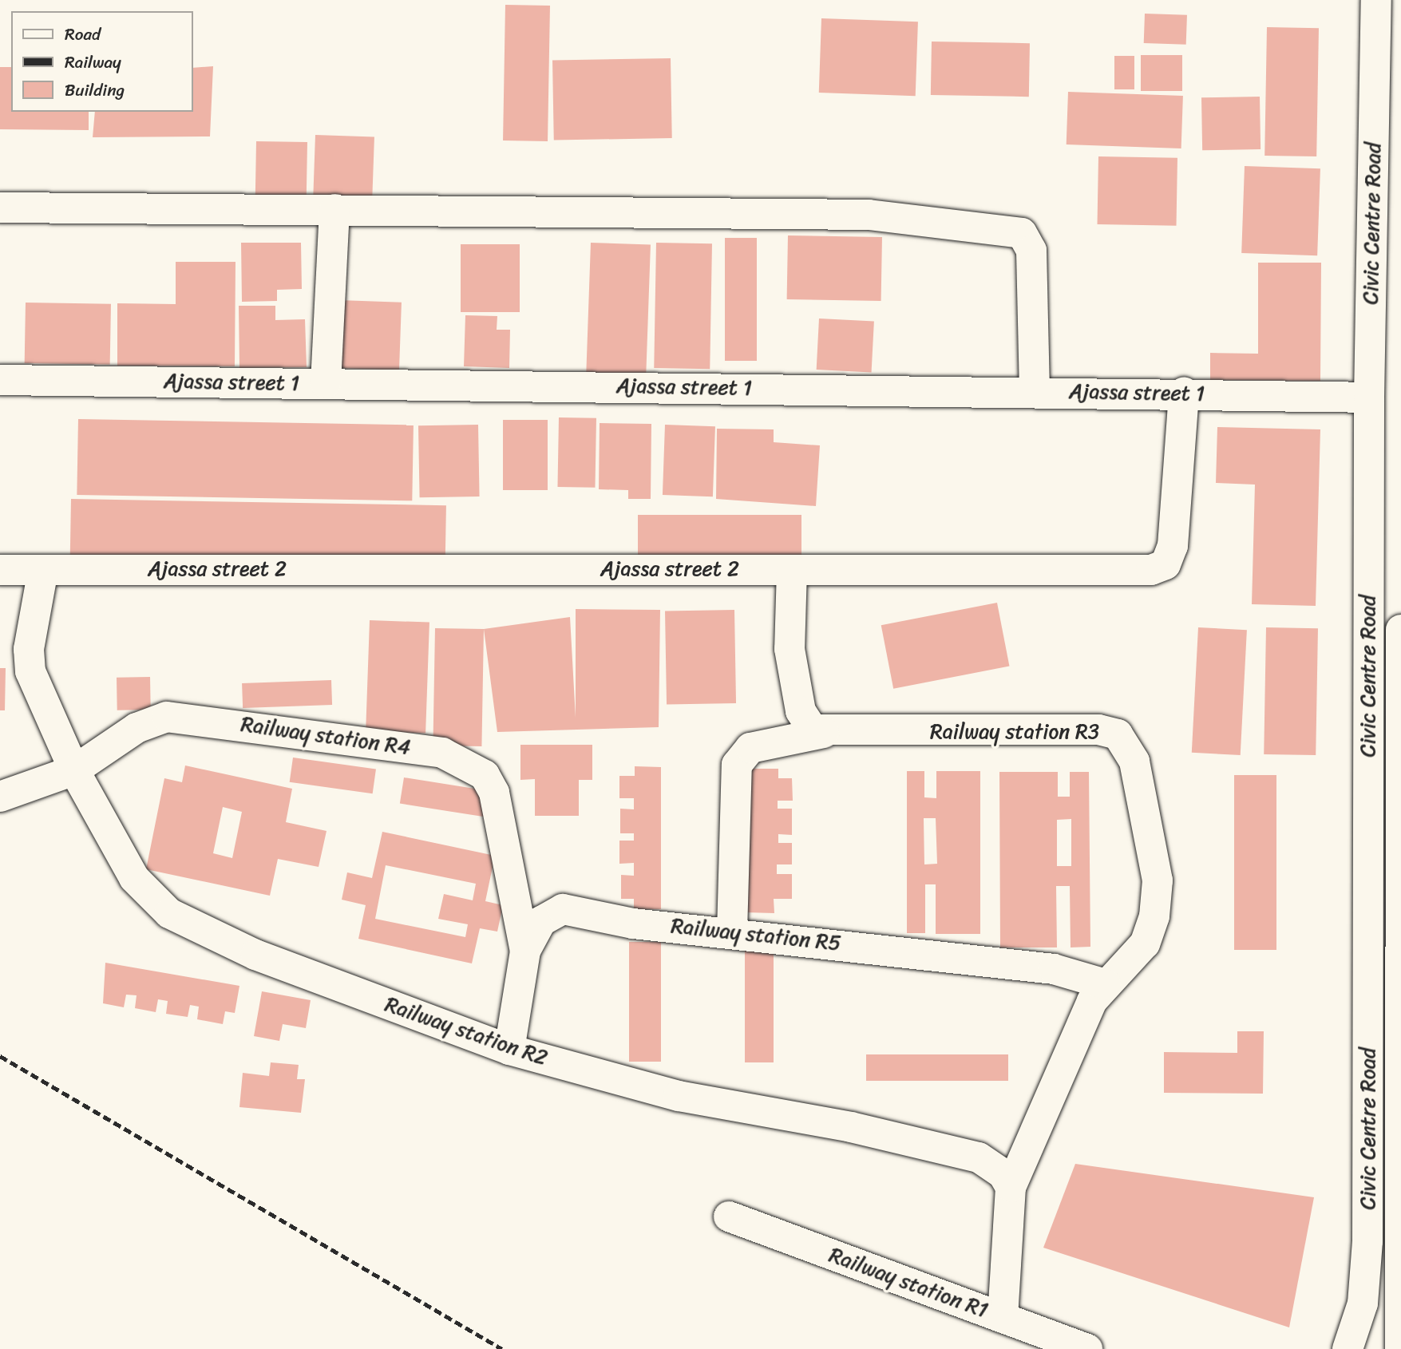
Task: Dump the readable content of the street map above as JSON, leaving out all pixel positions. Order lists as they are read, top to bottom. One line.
{"streets":{"street":["Civic Centre Road","Ajassa street 1","Ajassa street 2","Railway station R3","Railway station R4","Railway station R5","Railway station R2","Railway station R1"]},"crossings":[["Civic Centre Road","Ajassa street 1"],["Ajassa street 1","Ajassa street 2"],["Ajassa street 2","Railway station R2"],["Railway station R3","Railway station R5"],["Railway station R3","Railway station R2"],["Railway station R4","Railway station R5"],["Railway station R4","Railway station R2"],["Railway station R5","Railway station R2"]],"legend":["Road","Railway","Building"]}
